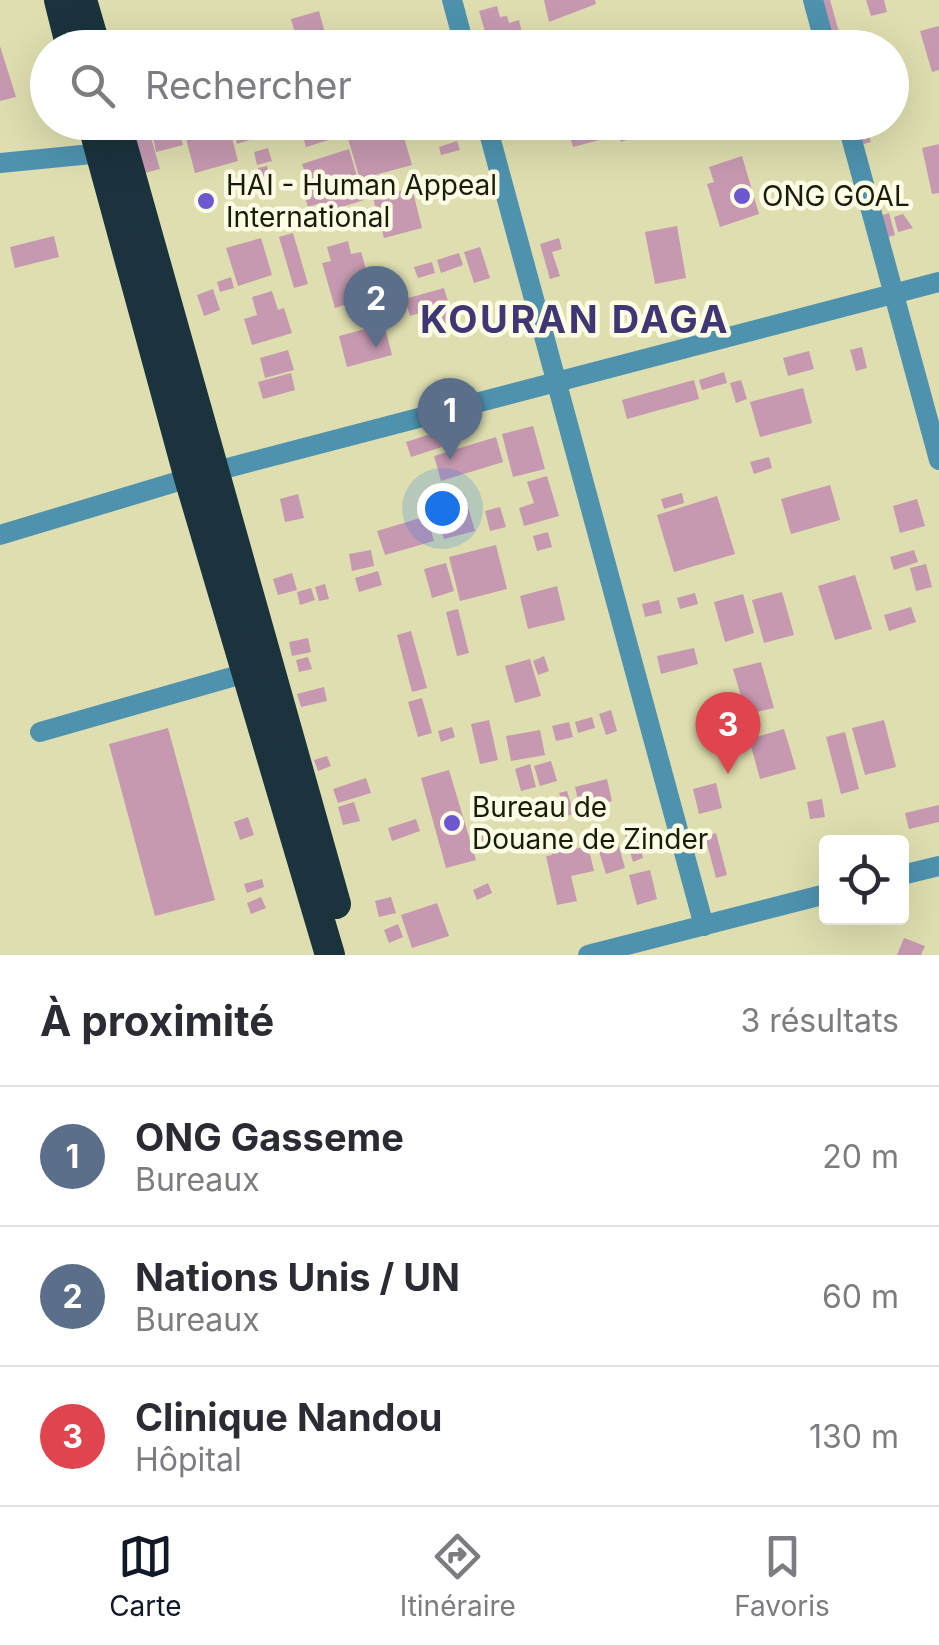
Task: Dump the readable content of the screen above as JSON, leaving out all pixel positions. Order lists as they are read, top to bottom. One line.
{"districts":["KOURAN DAGA"],"places":["ONG GOAL","HAI - Human Appeal International","Bureau de Douane de Zinder"],"page":{"search":"Rechercher","pins":["2","1","3"],"heading":["À proximité","3 résultats"],"list":[{"mark":"1","name":"ONG Gasseme","note":"Bureaux","value":"20 m"},{"mark":"2","name":"Nations Unis / UN","note":"Bureaux","value":"60 m"},{"mark":"3","name":"Clinique Nandou","note":"Hôpital","value":"130 m"}],"nav":["Carte","Itinéraire","Favoris"]}}
